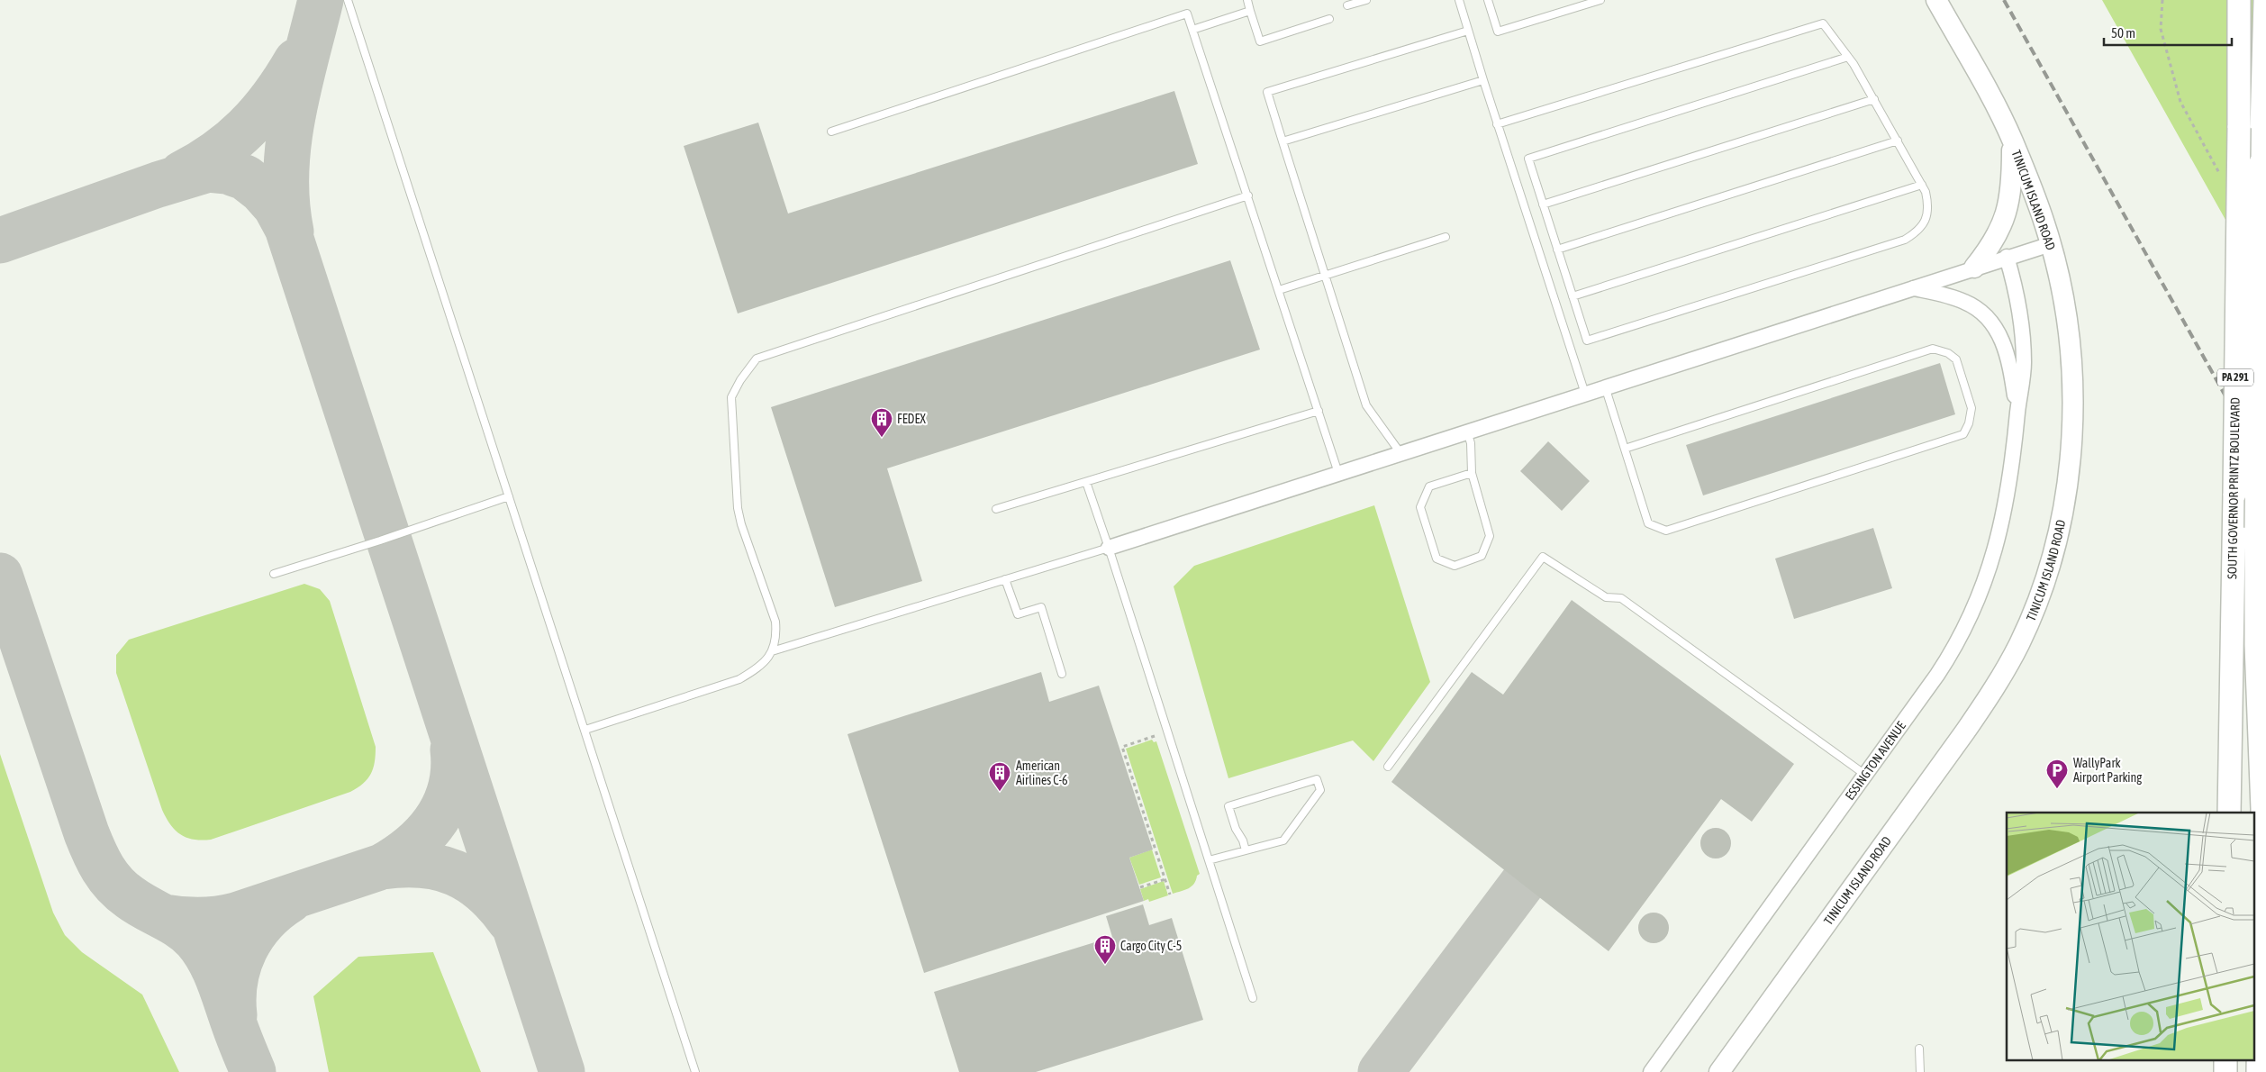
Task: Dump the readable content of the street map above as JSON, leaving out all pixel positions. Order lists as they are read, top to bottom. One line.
{"streets":{"main road":["PA 291","SOUTH GOVERNOR PRINTZ BOULEVARD"],"street":["TINICUM ISLAND ROAD","ESSINGTON AVENUE"]},"places":{"building":["FEDEX","American Airlines C-6","Cargo City C-5"],"parking":["WallyPark Airport Parking"]},"scale_bar":"50 m"}
